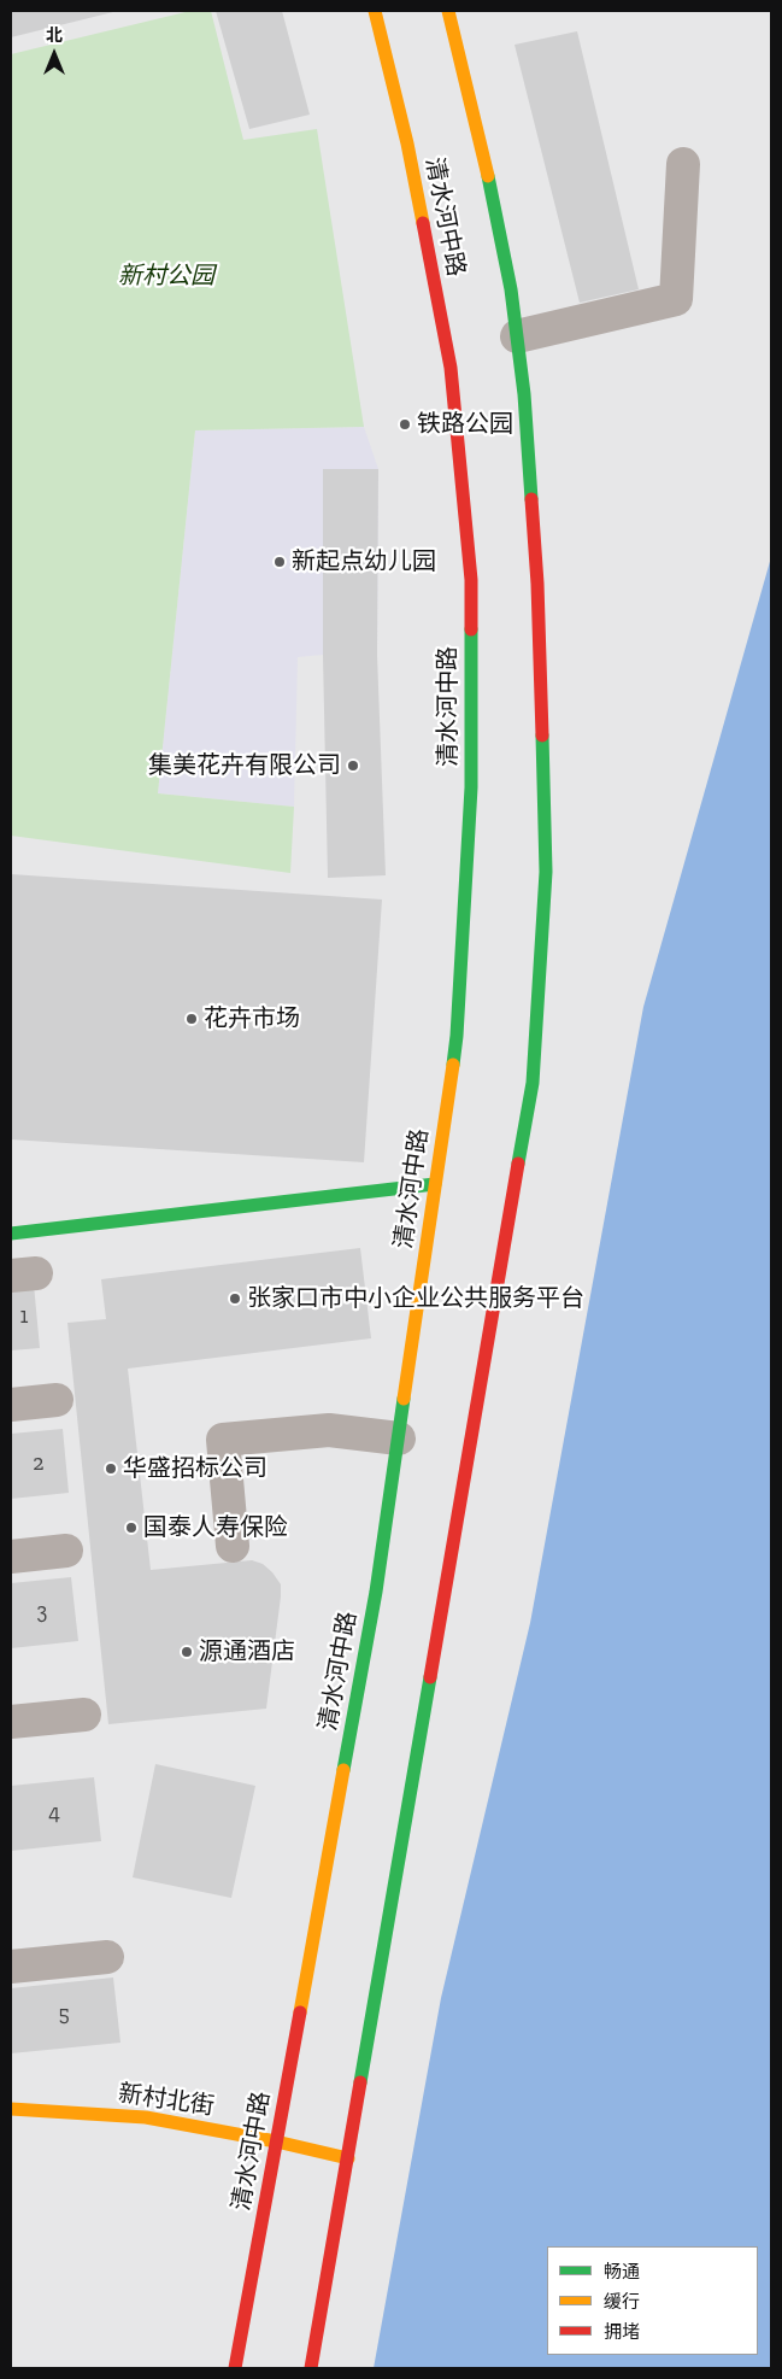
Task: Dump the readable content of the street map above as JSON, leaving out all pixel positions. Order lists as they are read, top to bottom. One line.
{"streets":{"main road":["清水河中路","新村北街"]},"crossings":[["清水河中路","新村北街"]],"parks":["新村公园"],"places":["铁路公园","新起点幼儿园","集美花卉有限公司","花卉市场","张家口市中小企业公共服务平台","华盛招标公司","国泰人寿保险","源通酒店"],"house_numbers":["1","2","3","4","5"],"legend":["畅通","缓行","拥堵"],"north":"top"}
